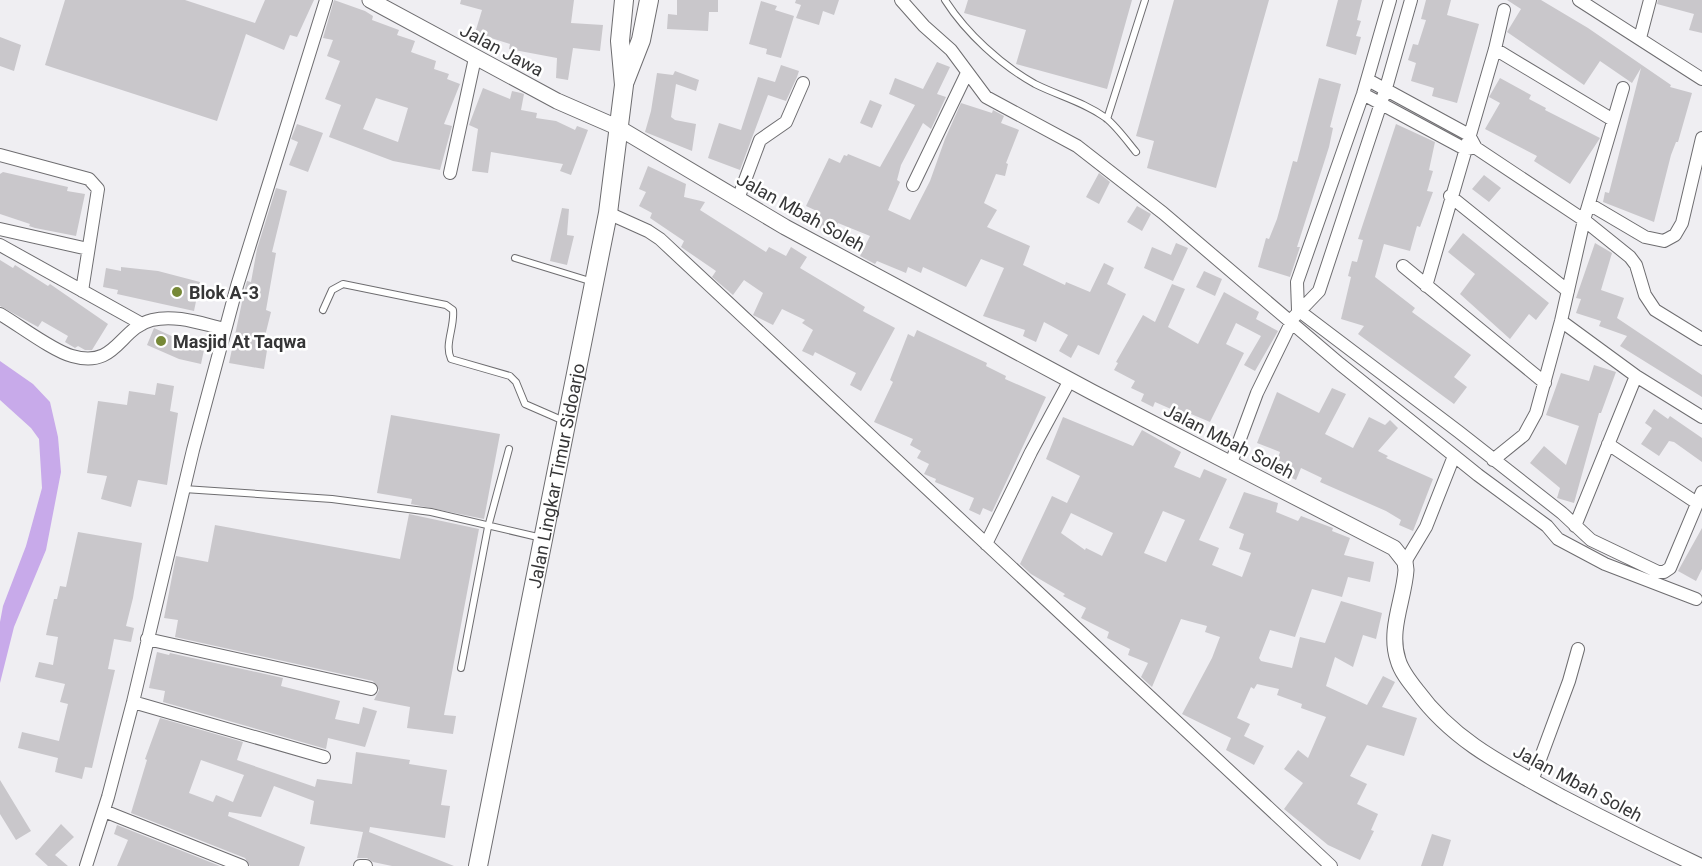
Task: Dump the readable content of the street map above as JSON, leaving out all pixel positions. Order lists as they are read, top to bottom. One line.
{"streets":{"main road":["Jalan Lingkar Timur Sidoarjo"],"street":["Jalan Jawa","Jalan Mbah Soleh"]},"crossings":[["Jalan Jawa","Jalan Mbah Soleh"],["Jalan Jawa","Jalan Lingkar Timur Sidoarjo"],["Jalan Mbah Soleh","Jalan Lingkar Timur Sidoarjo"]],"places":["Blok A-3","Masjid At Taqwa"]}
